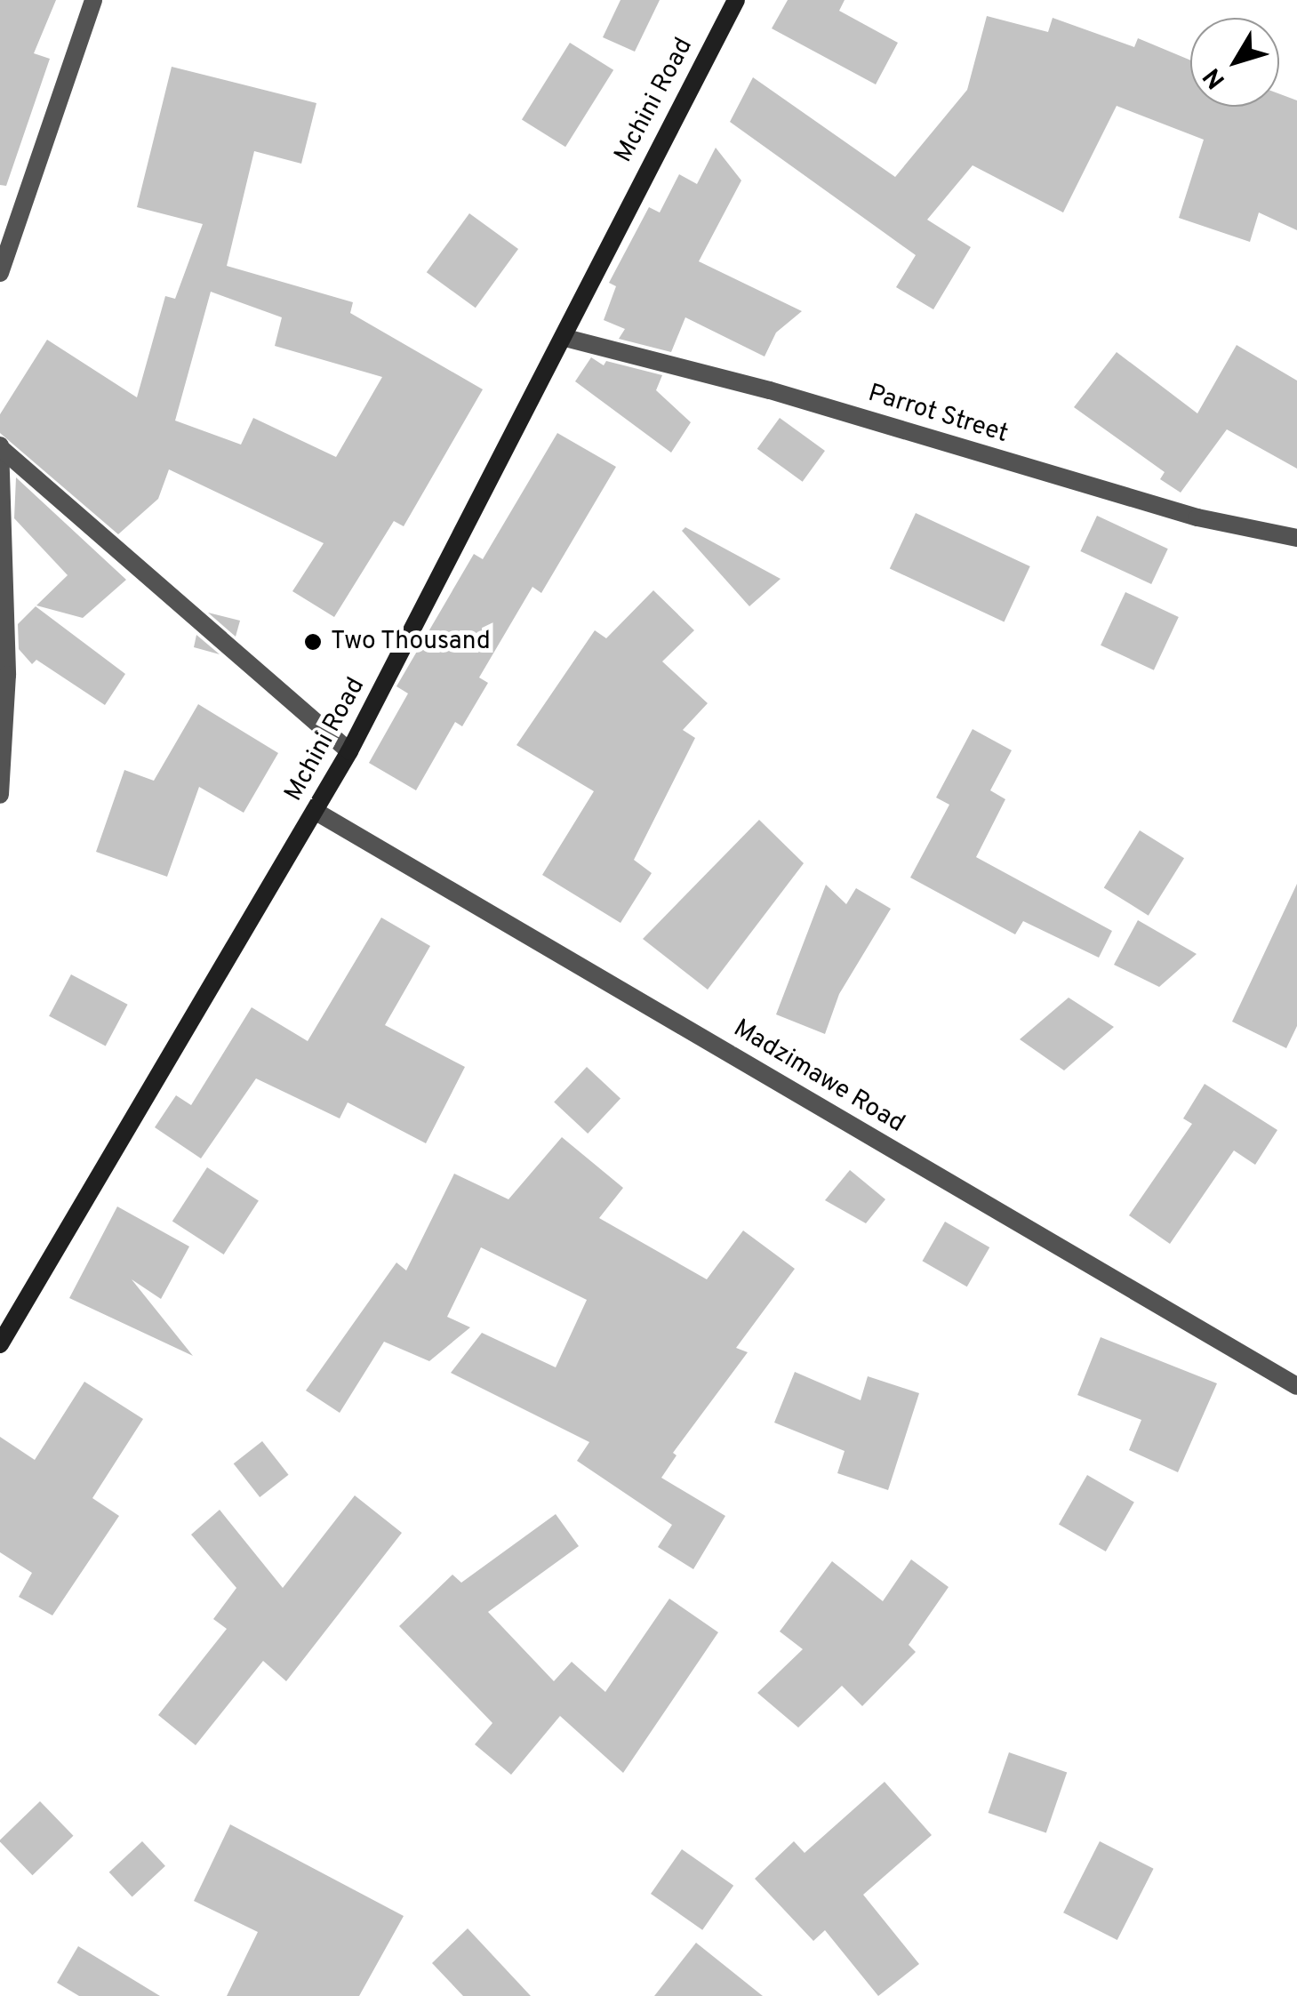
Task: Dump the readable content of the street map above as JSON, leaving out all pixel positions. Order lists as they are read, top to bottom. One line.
{"streets":{"street":["Mchini Road","Parrot Street","Madzimawe Road"]},"crossings":[["Mchini Road","Parrot Street"],["Mchini Road","Madzimawe Road"]],"places":["Two Thousand"],"north":"bottom left"}
